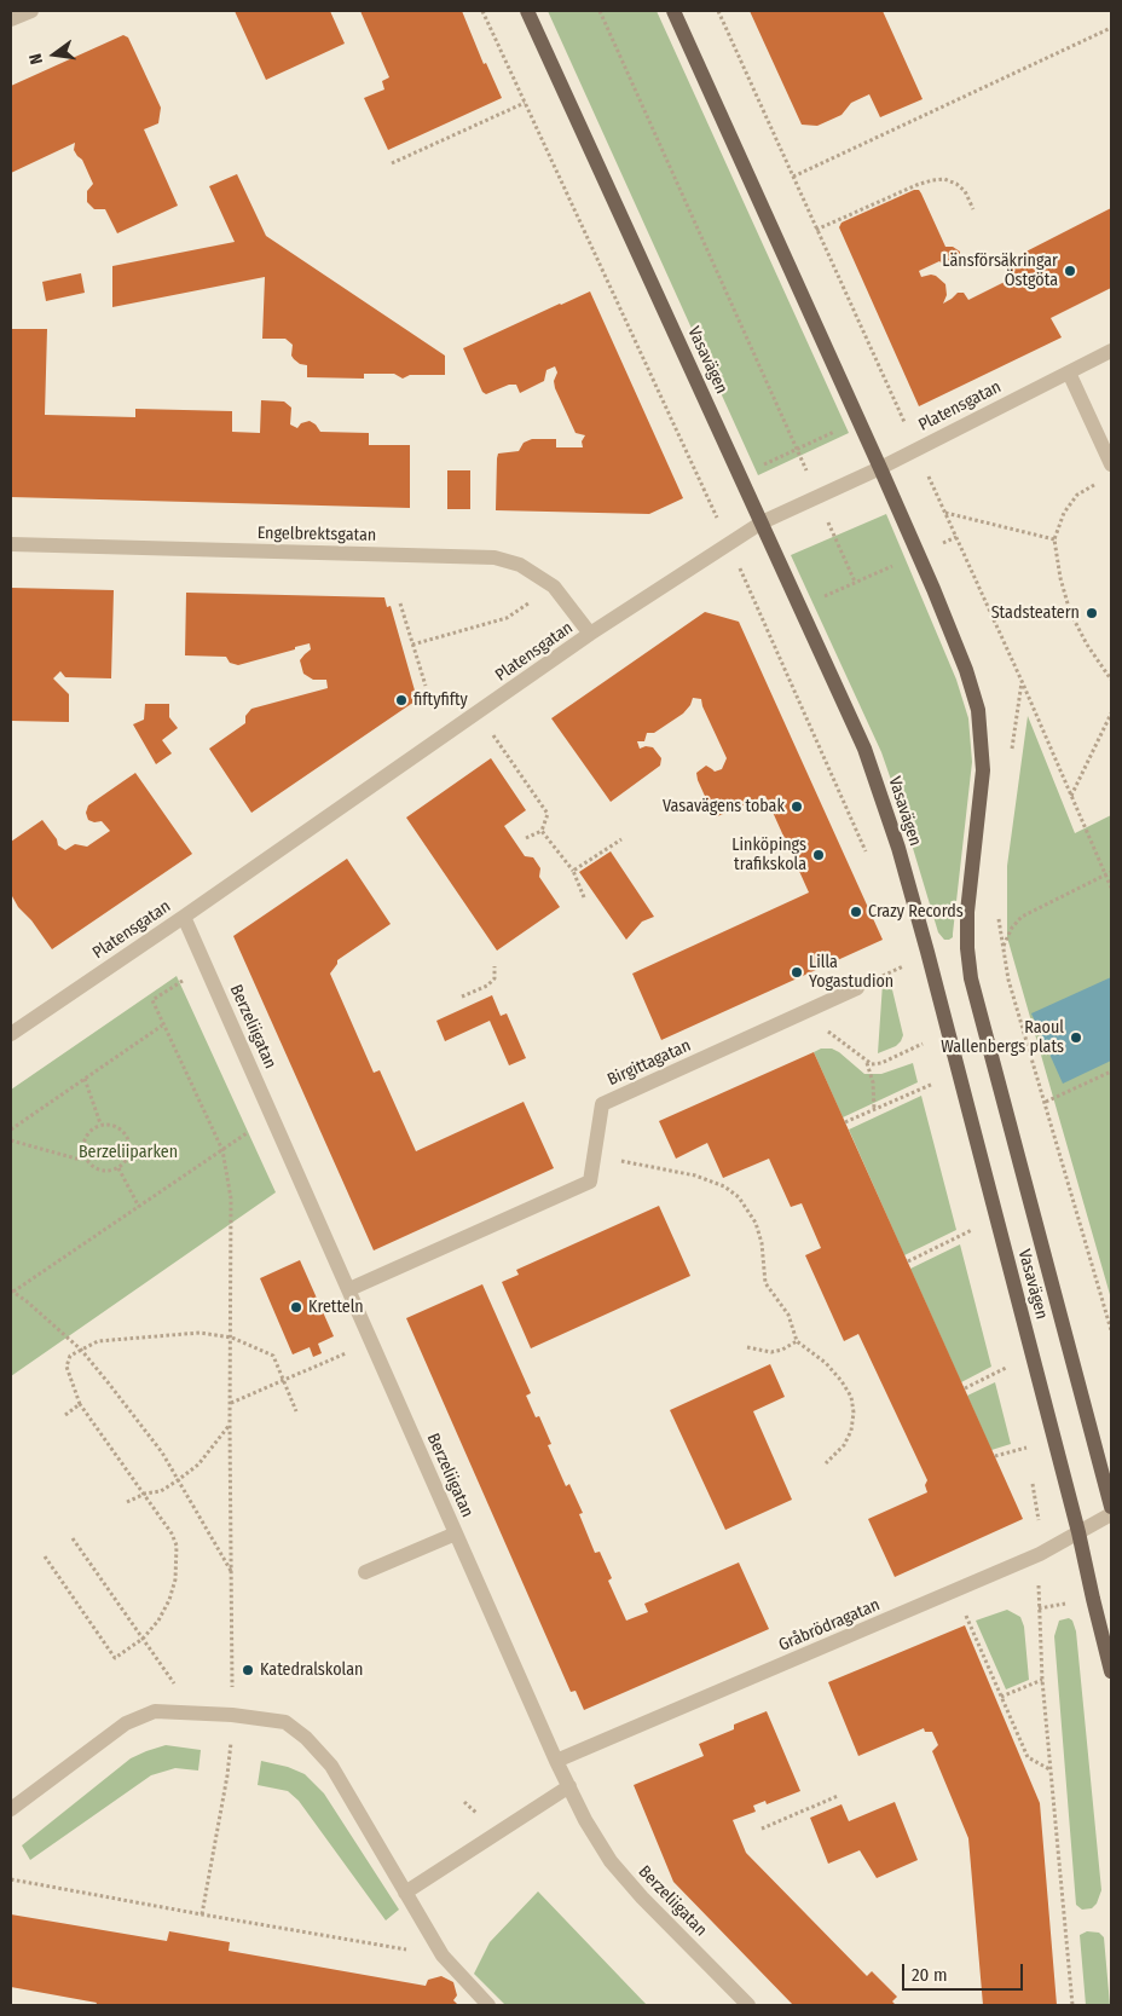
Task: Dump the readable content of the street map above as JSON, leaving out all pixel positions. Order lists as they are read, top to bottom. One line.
{"streets":{"main road":["Vasavägen"],"street":["Platensgatan","Engelbrektsgatan","Berzeliigatan","Birgittagatan","Gråbrödragatan"]},"crossings":[["Vasavägen","Platensgatan"],["Vasavägen","Gråbrödragatan"],["Platensgatan","Engelbrektsgatan"],["Platensgatan","Berzeliigatan"],["Berzeliigatan","Birgittagatan"],["Berzeliigatan","Gråbrödragatan"]],"parks":["Berzeliiparken"],"places":["Länsförsäkringar Östgöta","Stadsteatern","fiftyfifty","Vasavägens tobak","Linköpings trafikskola","Crazy Records","Lilla Yogastudion","Raoul Wallenbergs plats","Kretteln","Katedralskolan"],"scale_bar":"20 m","north":"left"}
